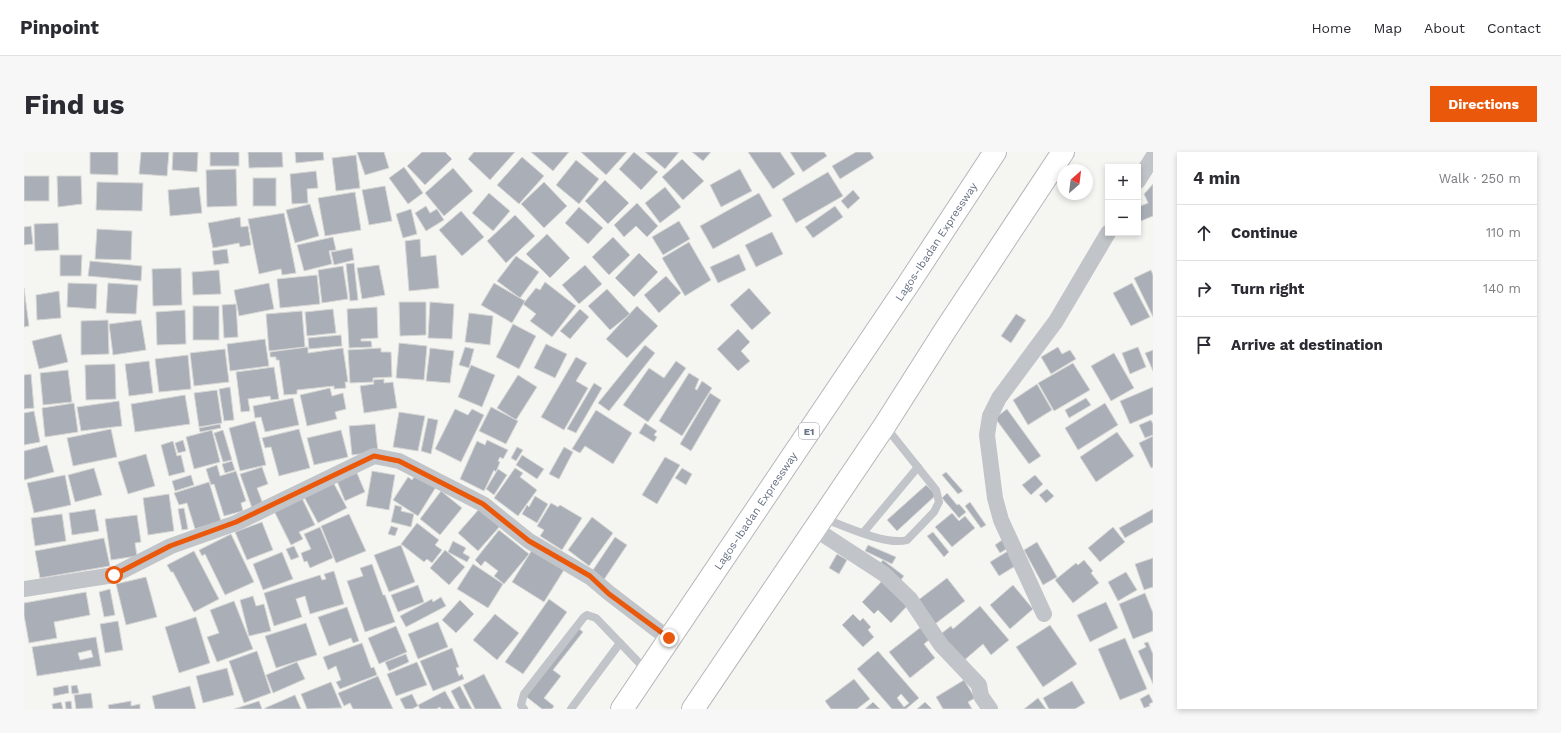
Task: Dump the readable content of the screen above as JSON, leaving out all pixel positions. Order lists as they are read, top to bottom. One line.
{"streets":{"highway":["Lagos-Ibadan Expressway","E1"]},"north":"top right","page":{"header":"Pinpoint","nav":["Home","Map","About","Contact"],"buttons":"Directions","title":"Find us","heading":["4 min","Walk · 250 m"],"map_buttons":["+","−"],"list":[["Continue","110 m"],["Turn right","140 m"],"Arrive at destination"]}}
